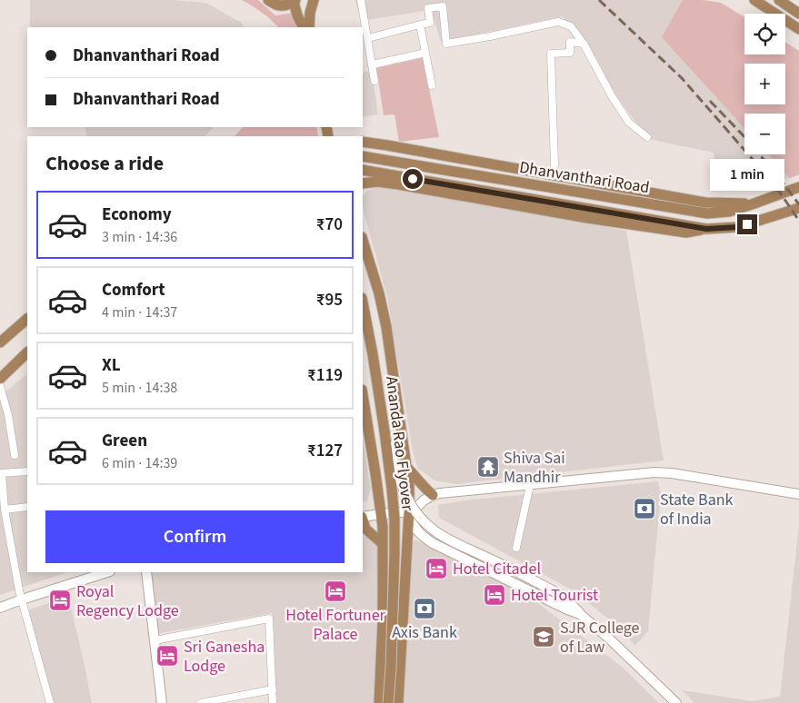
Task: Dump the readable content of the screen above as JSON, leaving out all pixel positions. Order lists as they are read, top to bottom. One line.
{"streets":{"main road":["Dhanvanthari Road","Ananda Rao Flyover"]},"places":{"temple":["Shiva Sai Mandhir"],"bank":["State Bank of India","Axis Bank"],"hotel":["Hotel Citadel","Hotel Fortuner Palace","Hotel Tourist","Royal Regency Lodge","Sri Ganesha Lodge"],"school or university":["SJR College of Law"]},"page":{"map_buttons":["+","−"],"banner":["Dhanvanthari Road","Dhanvanthari Road"],"heading":"Choose a ride","bubble":"1 min","list":[{"name":"Economy","note":"3 min · 14:36","value":"₹70"},{"name":"Comfort","note":"4 min · 14:37","value":"₹95"},{"name":"XL","note":"5 min · 14:38","value":"₹119"},{"name":"Green","note":"6 min · 14:39","value":"₹127"}],"buttons":"Confirm"}}
